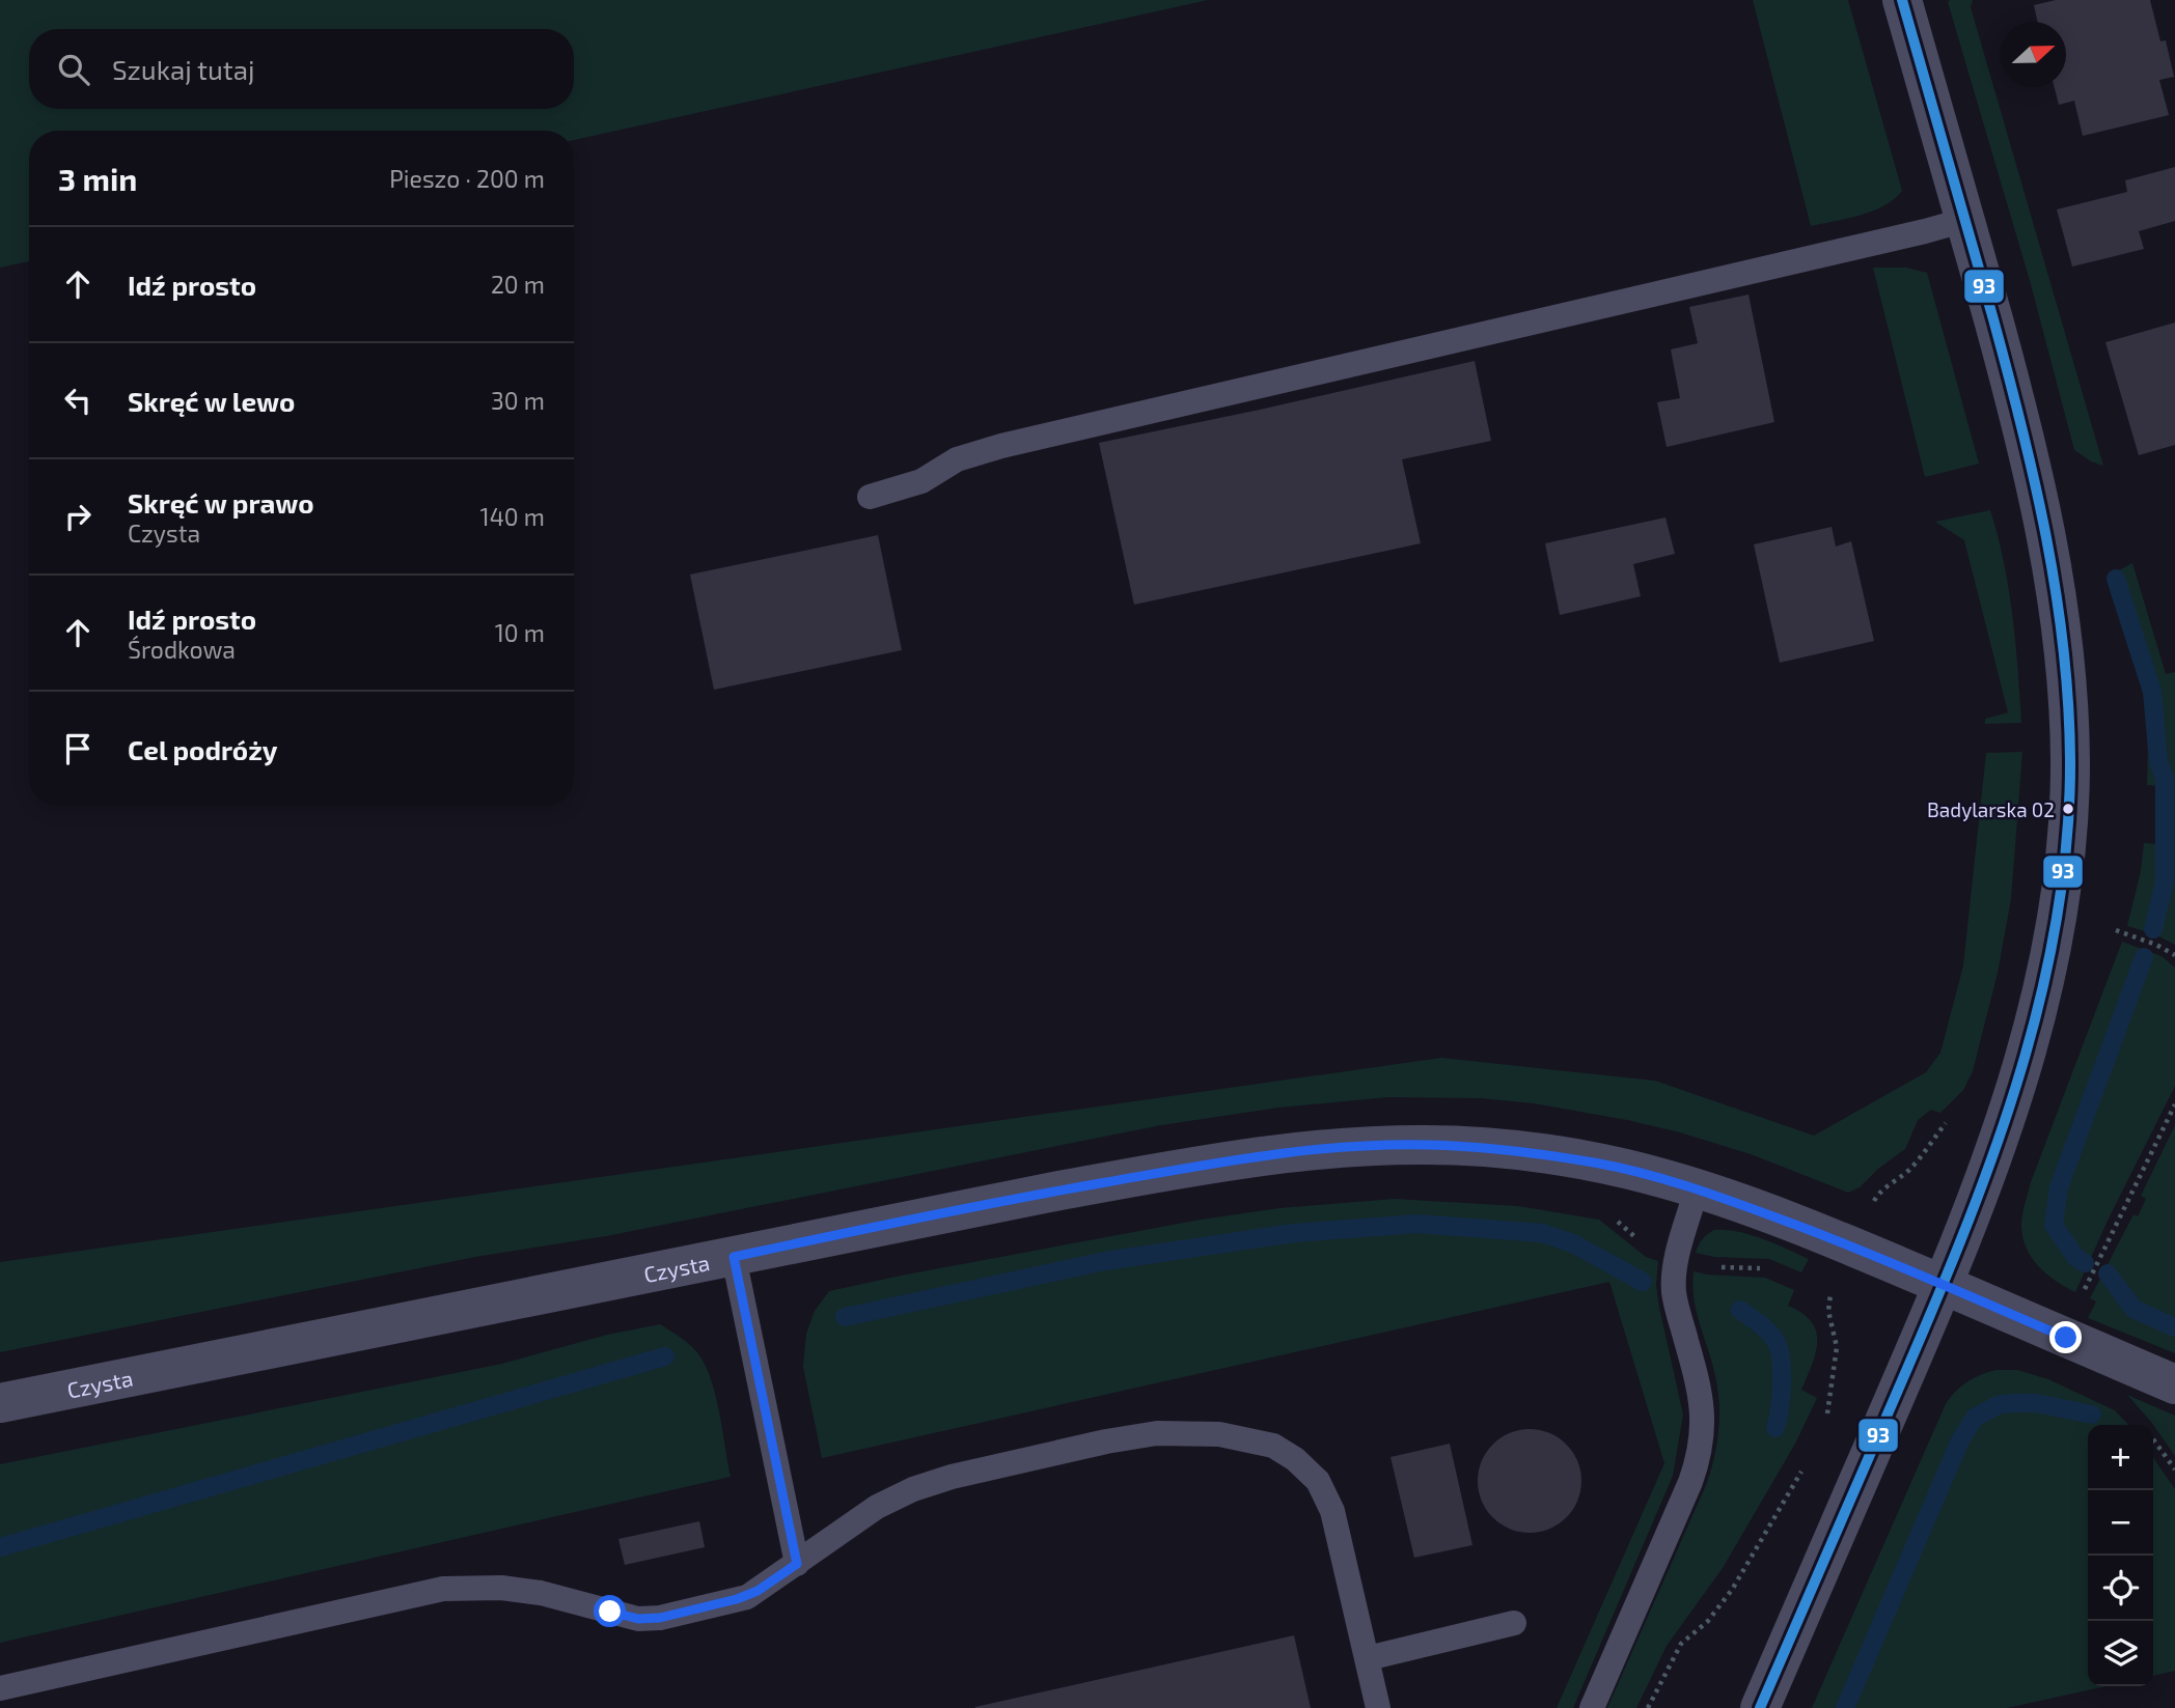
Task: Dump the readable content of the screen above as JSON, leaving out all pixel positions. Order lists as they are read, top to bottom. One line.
{"streets":{"street":["Czysta"]},"places":["Badylarska 02"],"lines":["transit line 93"],"north":"right","page":{"search":"Szukaj tutaj","heading":["3 min","Pieszo · 200 m"],"list":[["Idź prosto","20 m"],["Skręć w lewo","30 m"],["Skręć w prawo","Czysta","140 m"],["Idź prosto","Środkowa","10 m"],"Cel podróży"],"map_buttons":["+","−"]}}
